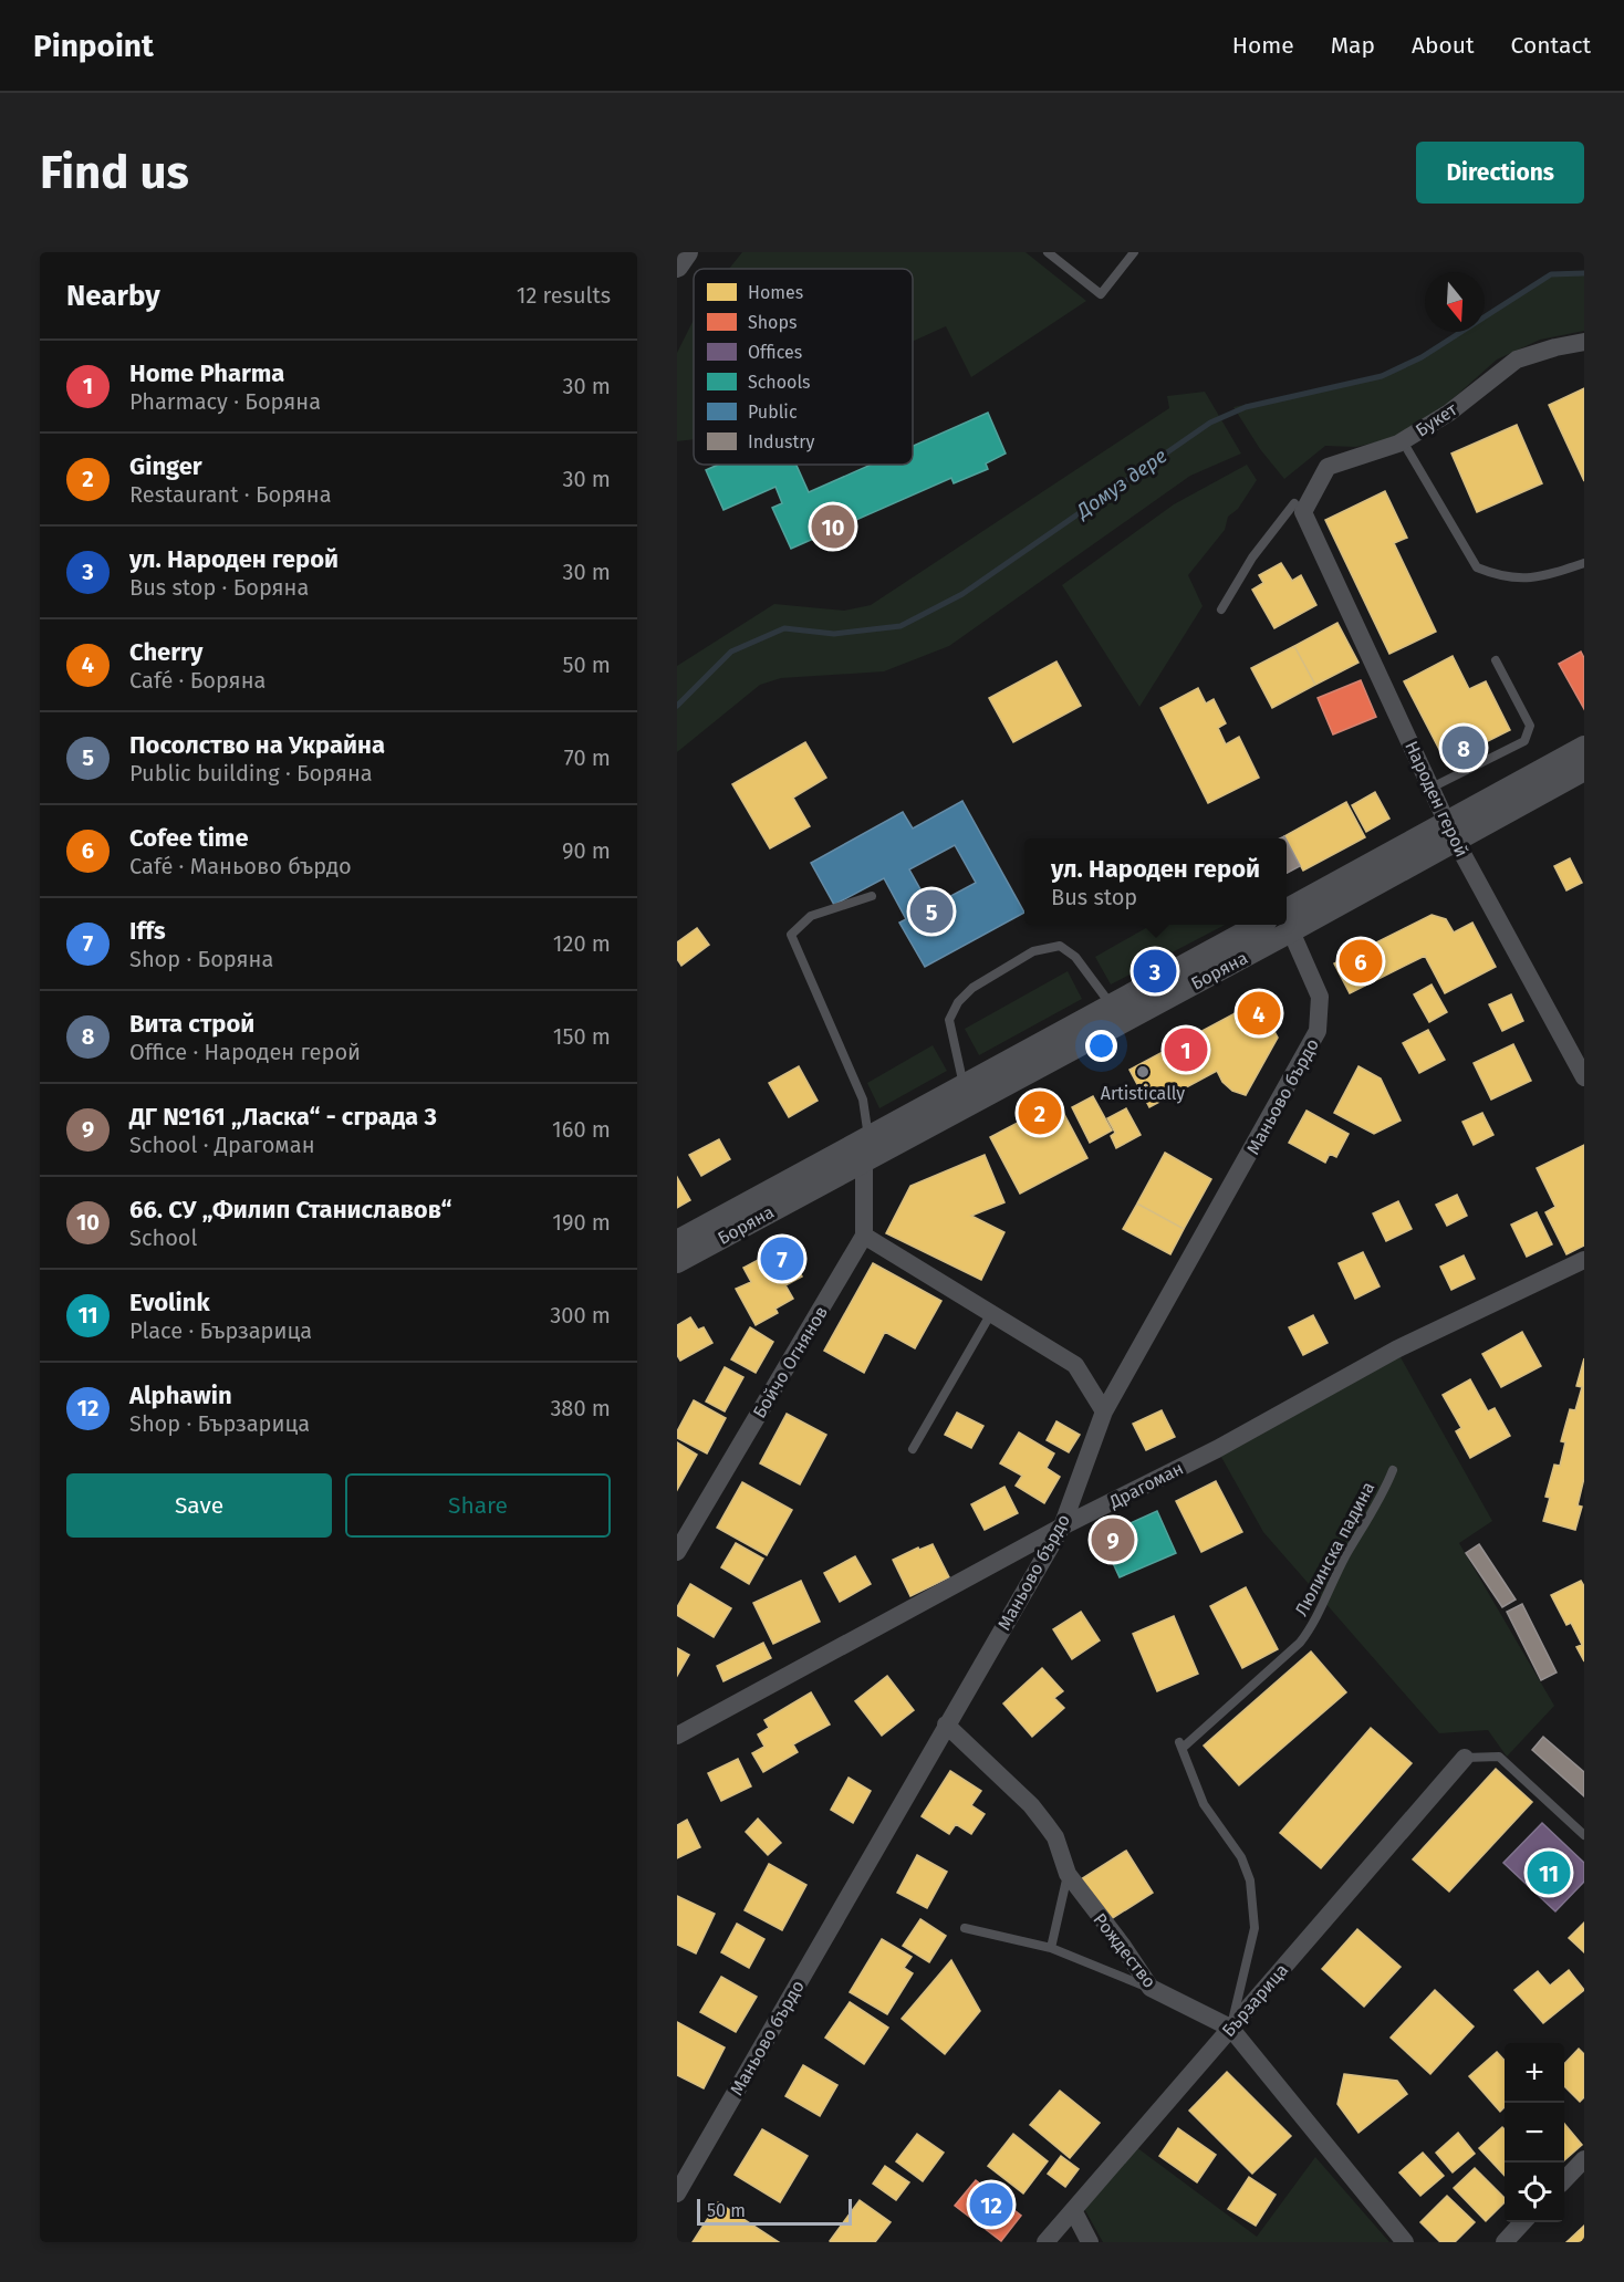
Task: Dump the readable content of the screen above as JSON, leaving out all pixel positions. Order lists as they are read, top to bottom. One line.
{"streets":{"street":["Букет","Народен герой","Боряна","Маньово бърдо","Бойчо Огнянов","Драгоман","Рождество","Бързарица"],"lane":["Люлинска падина"]},"crossings":[["Букет","Народен герой"],["Народен герой","Боряна"],["Боряна","Маньово бърдо"],["Маньово бърдо","Драгоман"],["Маньово бърдо","Рождество"],["Люлинска падина","Рождество"],["Люлинска падина","Бързарица"],["Рождество","Бързарица"]],"water":["Домуз дере"],"places":["Artistically"],"legend":["Homes","Shops","Offices","Schools","Public","Industry"],"scale_bar":"50 m","north":"bottom","page":{"header":"Pinpoint","nav":["Home","Map","About","Contact"],"buttons":["Directions",["Save","Share"]],"title":"Find us","heading":["Nearby","12 results"],"list":[{"mark":"1","name":"Home Pharma","note":"Pharmacy · Боряна","value":"30 m"},{"mark":"2","name":"Ginger","note":"Restaurant · Боряна","value":"30 m"},{"mark":"3","name":"ул. Народен герой","note":"Bus stop · Боряна","value":"30 m"},{"mark":"4","name":"Cherry","note":"Café · Боряна","value":"50 m"},{"mark":"5","name":"Посолство на Украйна","note":"Public building · Боряна","value":"70 m"},{"mark":"6","name":"Cofee time","note":"Café · Маньово бърдо","value":"90 m"},{"mark":"7","name":"Iffs","note":"Shop · Боряна","value":"120 m"},{"mark":"8","name":"Вита строй","note":"Office · Народен герой","value":"150 m"},{"mark":"9","name":"ДГ №161 „Ласка“ - сграда 3","note":"School · Драгоман","value":"160 m"},{"mark":"10","name":"66. СУ „Филип Станиславов“","note":"School","value":"190 m"},{"mark":"11","name":"Evolink","note":"Place · Бързарица","value":"300 m"},{"mark":"12","name":"Alphawin","note":"Shop · Бързарица","value":"380 m"}],"pins":["10","8","5","6","3","4","1","2","7","9","11","12"],"popup":["ул. Народен герой","Bus stop"],"map_buttons":["+","−"],"scale":"50 m"}}
